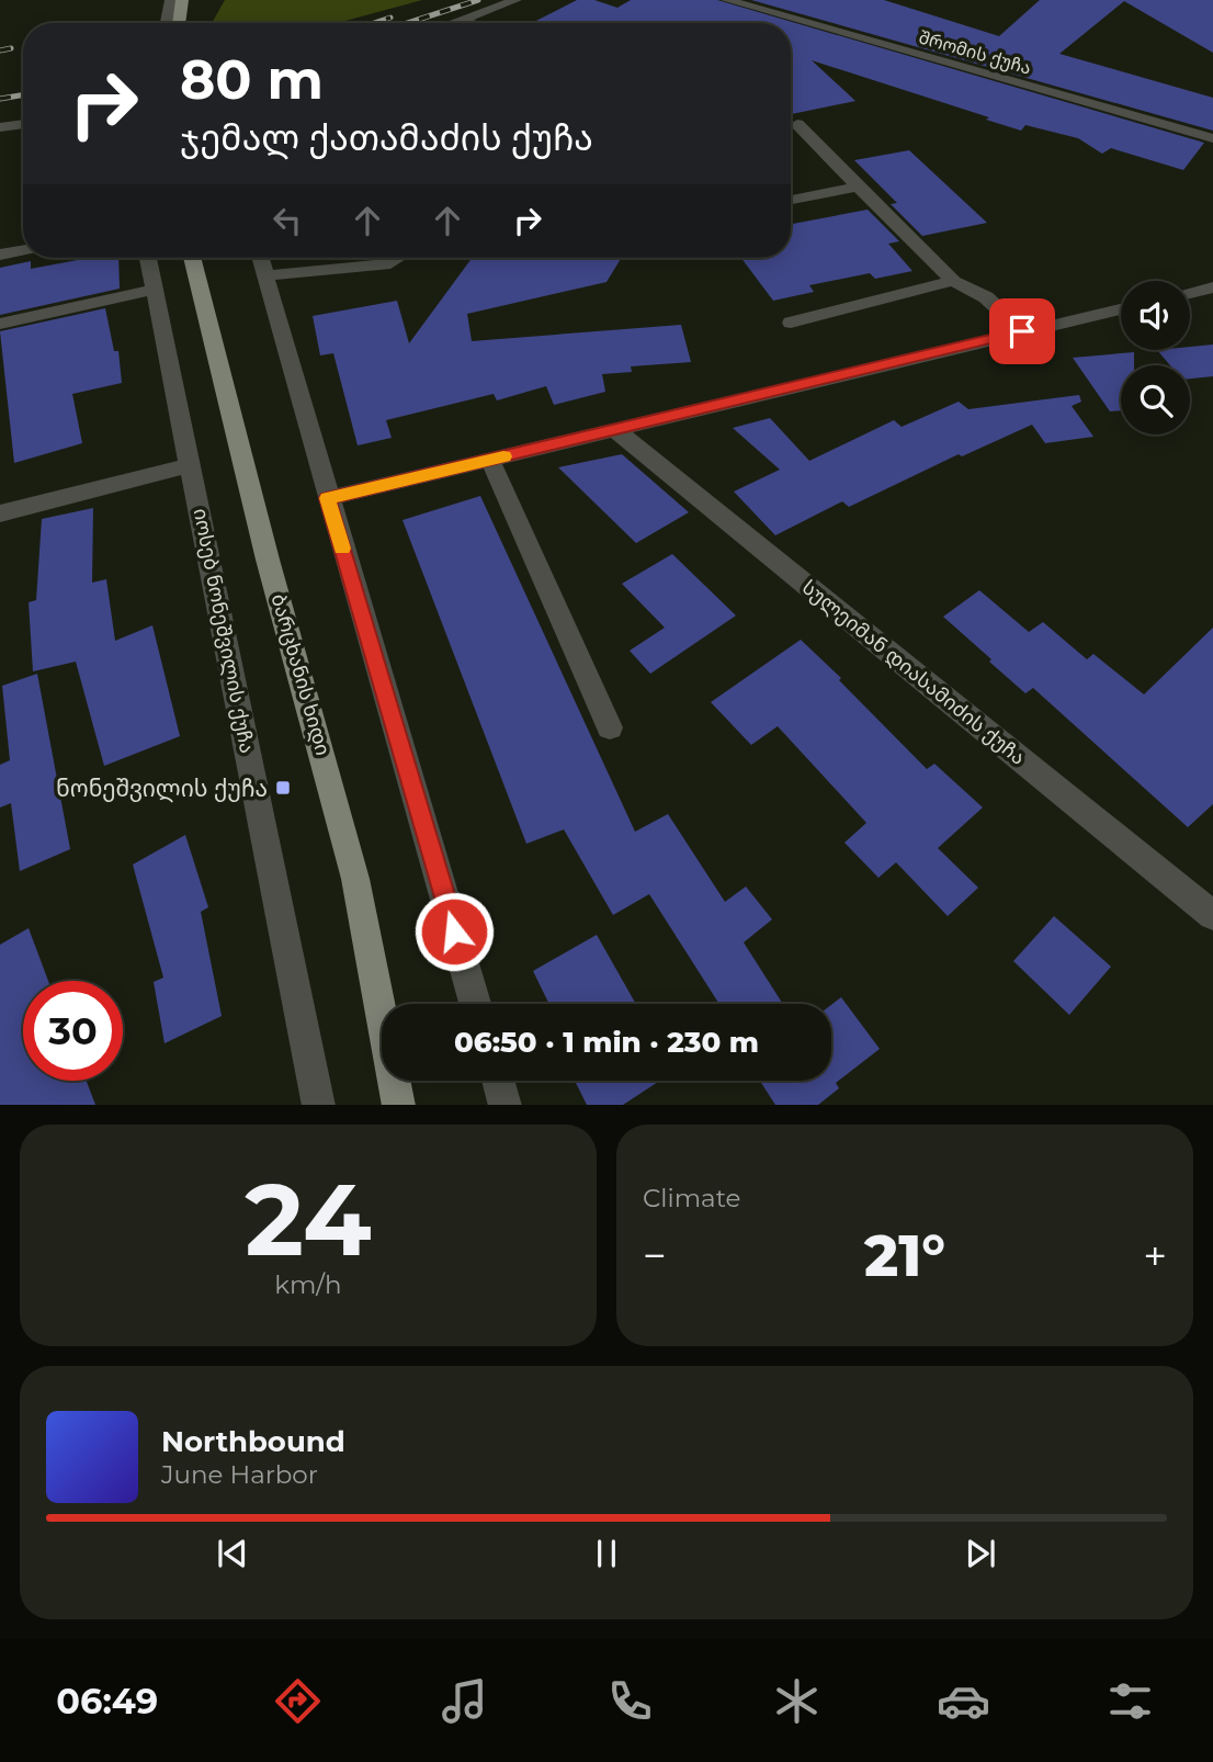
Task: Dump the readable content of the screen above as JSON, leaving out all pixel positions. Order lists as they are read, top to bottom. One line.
{"streets":{"main road":["ბარცხანის ხიდი"],"street":["შრომის ქუჩა","იოსებ ნონეშვილის ქუჩა","სულეიმან დიასამიძის ქუჩა"]},"places":{"transit":["ნონეშვილის ქუჩა"]},"page":{"turn":["80 m","ჯემალ ქათამაძის ქუჩა"],"limit":"30","trip":"06:50 · 1 min · 230 m","tile":[["24","km/h"],"Climate"],"heat":["−","21°","+"],"song":["Northbound","June Harbor"],"tabs":"06:49"}}
